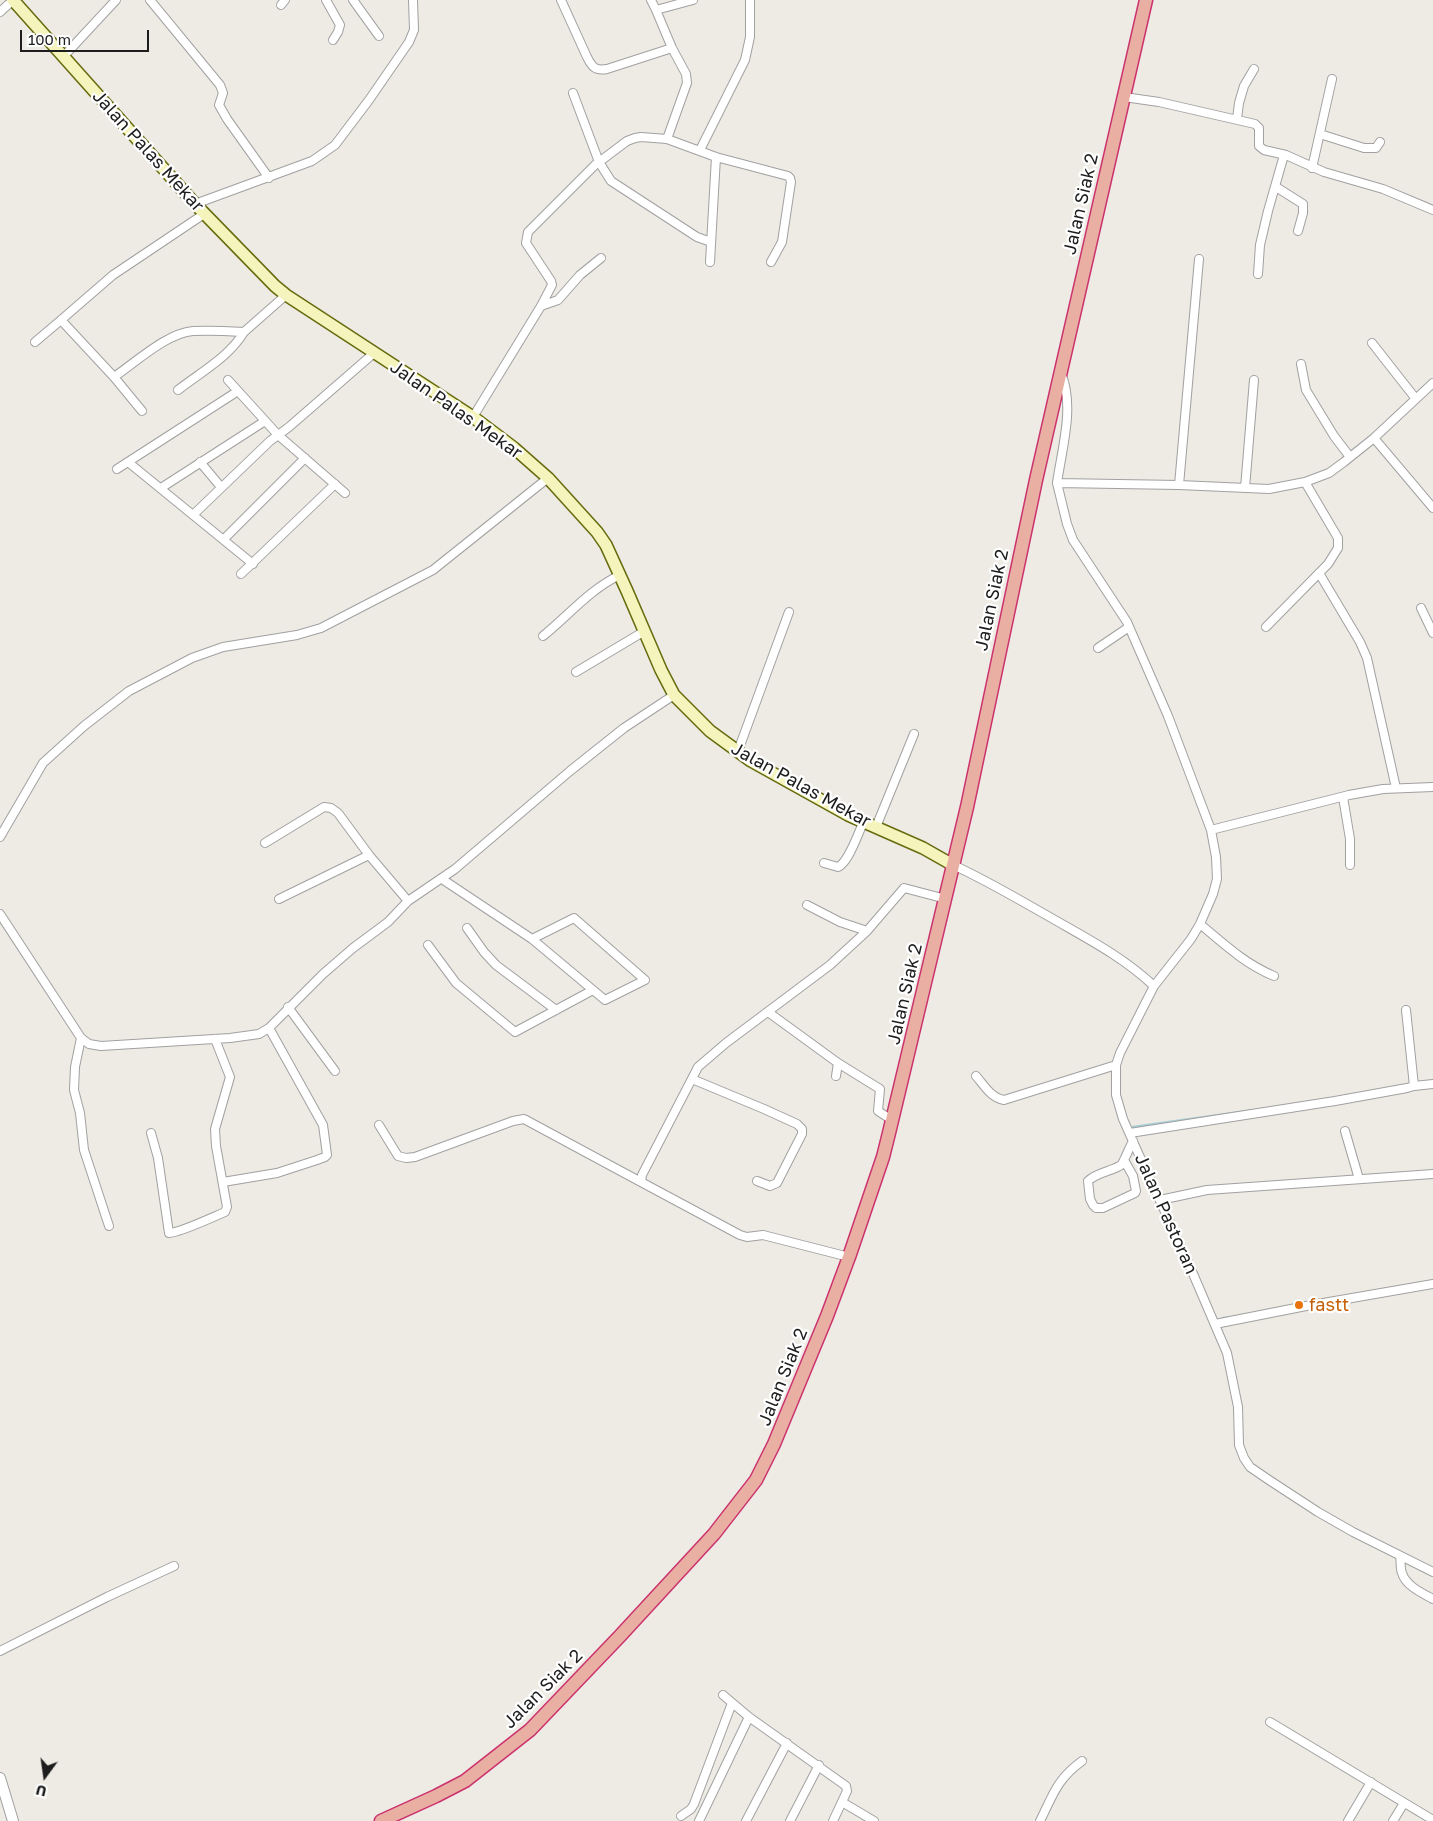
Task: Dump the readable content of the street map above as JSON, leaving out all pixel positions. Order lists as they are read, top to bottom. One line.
{"streets":{"highway":["Jalan Siak 2"],"main road":["Jalan Palas Mekar"],"street":["Jalan Pastoran"]},"crossings":[["Jalan Palas Mekar","Jalan Siak 2"]],"places":["fastt"],"scale_bar":"100 m","north":"bottom"}
